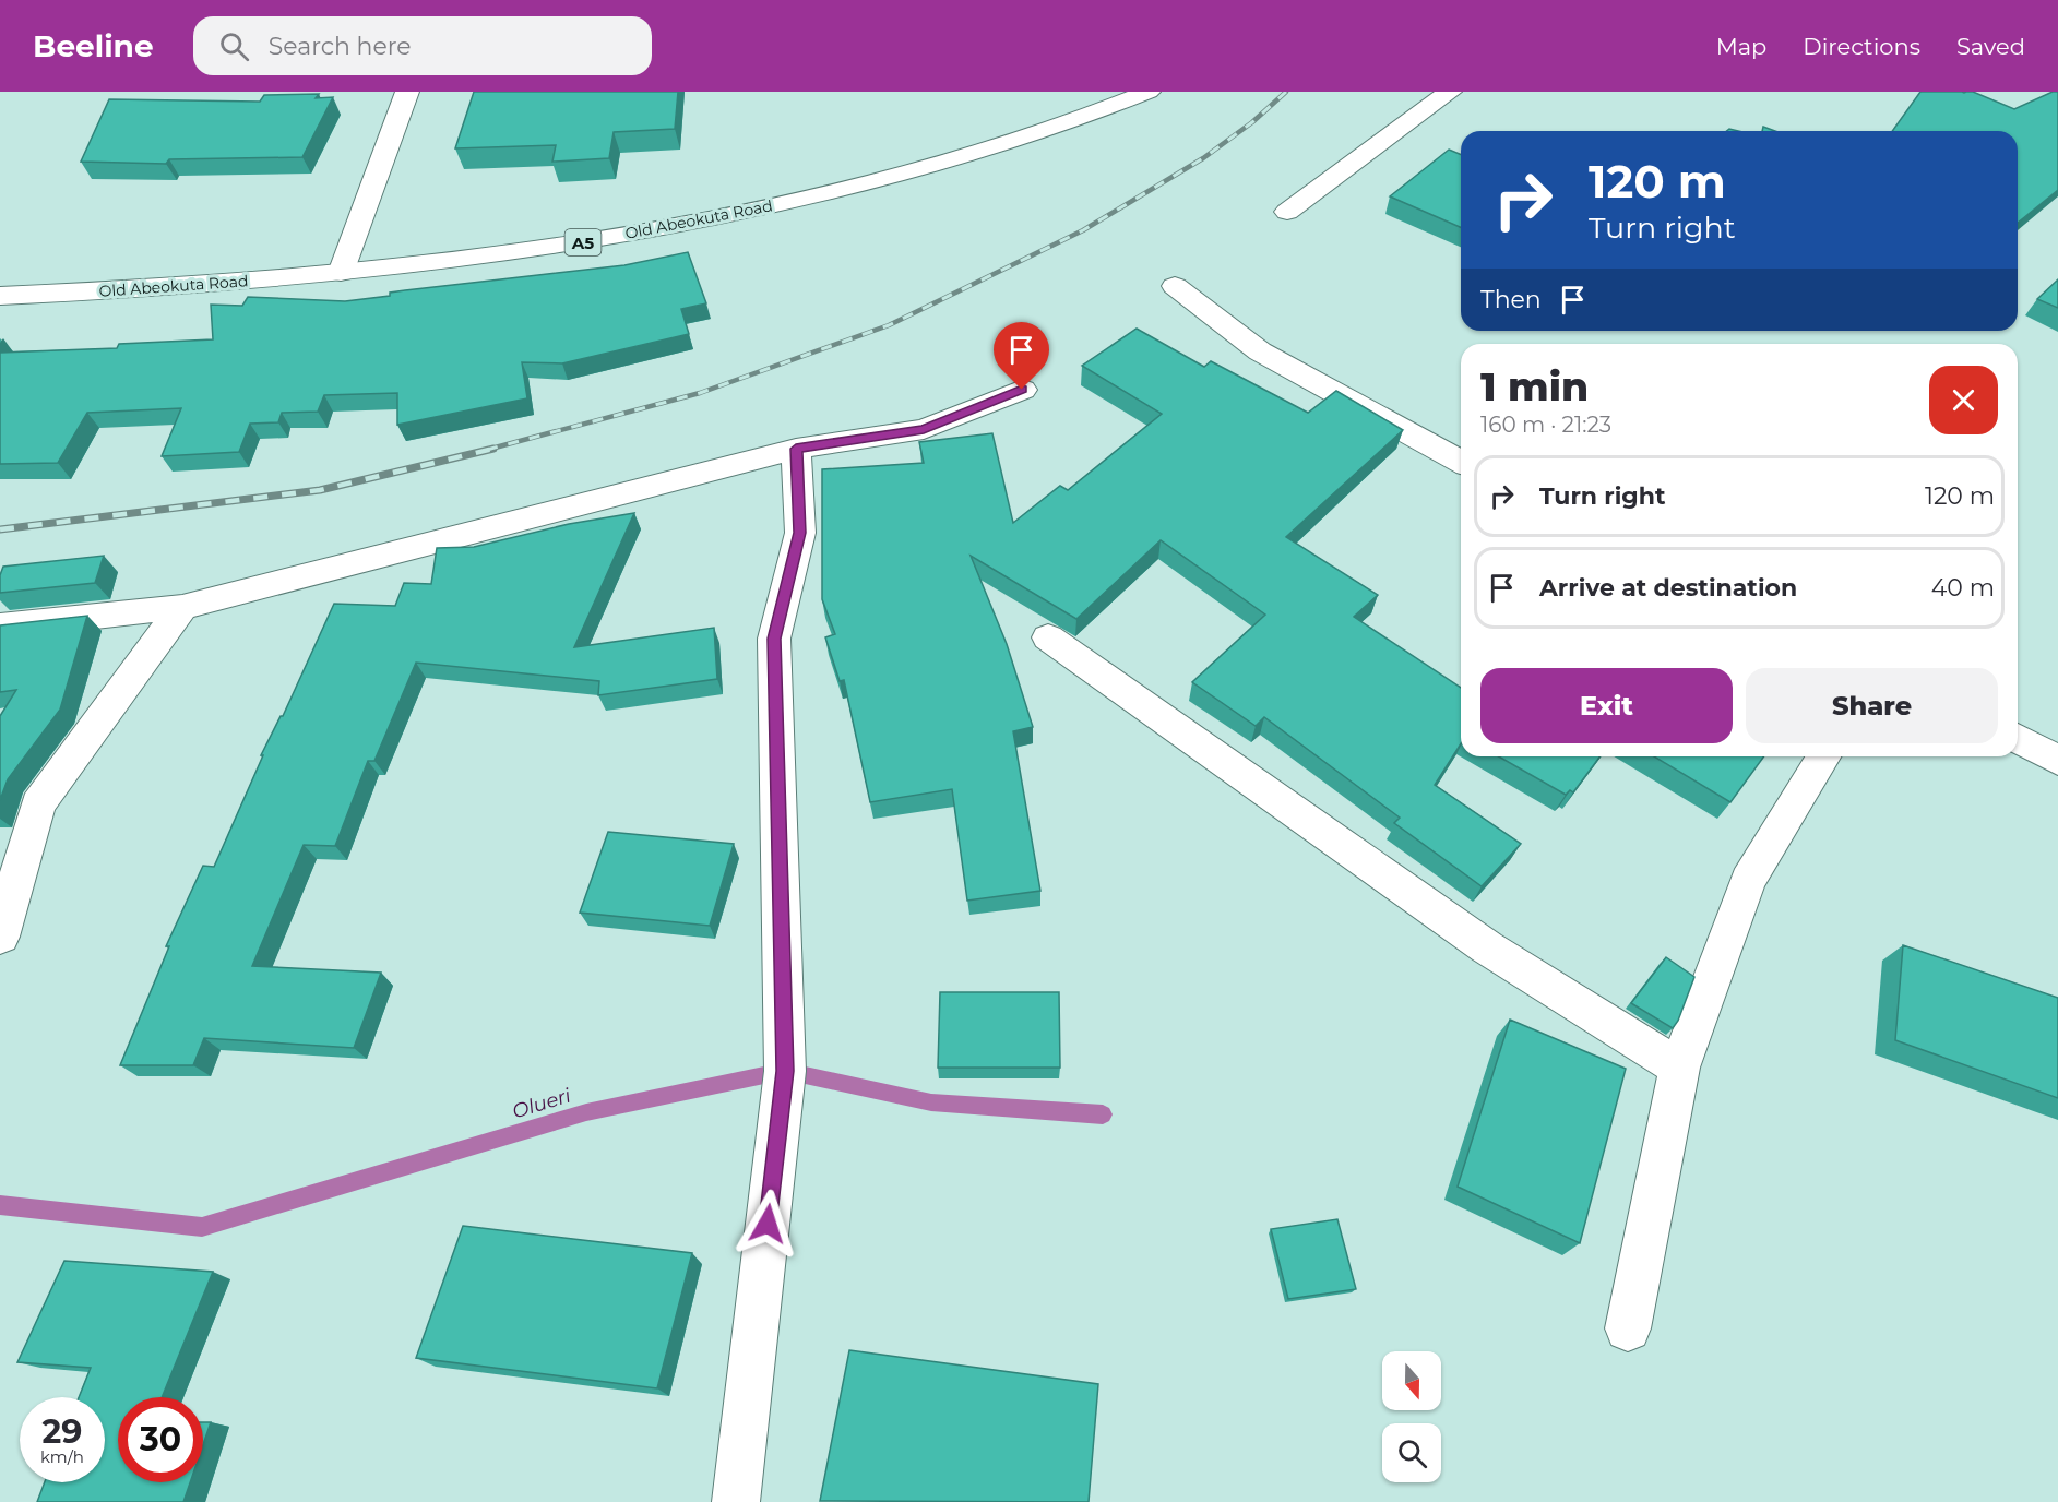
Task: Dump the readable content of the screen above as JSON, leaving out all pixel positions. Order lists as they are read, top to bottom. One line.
{"streets":{"main road":["Old Abeokuta Road","A5"]},"water":["Olueri"],"north":"bottom","page":{"header":"Beeline","search":"Search here","nav":["Map","Directions","Saved"],"turn":["120 m","Turn right"],"then":"Then","heading":["1 min","160 m · 21:23"],"list":[{"name":"Turn right","value":"120 m"},{"name":"Arrive at destination","value":"40 m"}],"buttons":["Exit","Share"],"speed":"29 km/h","limit":"30"}}
